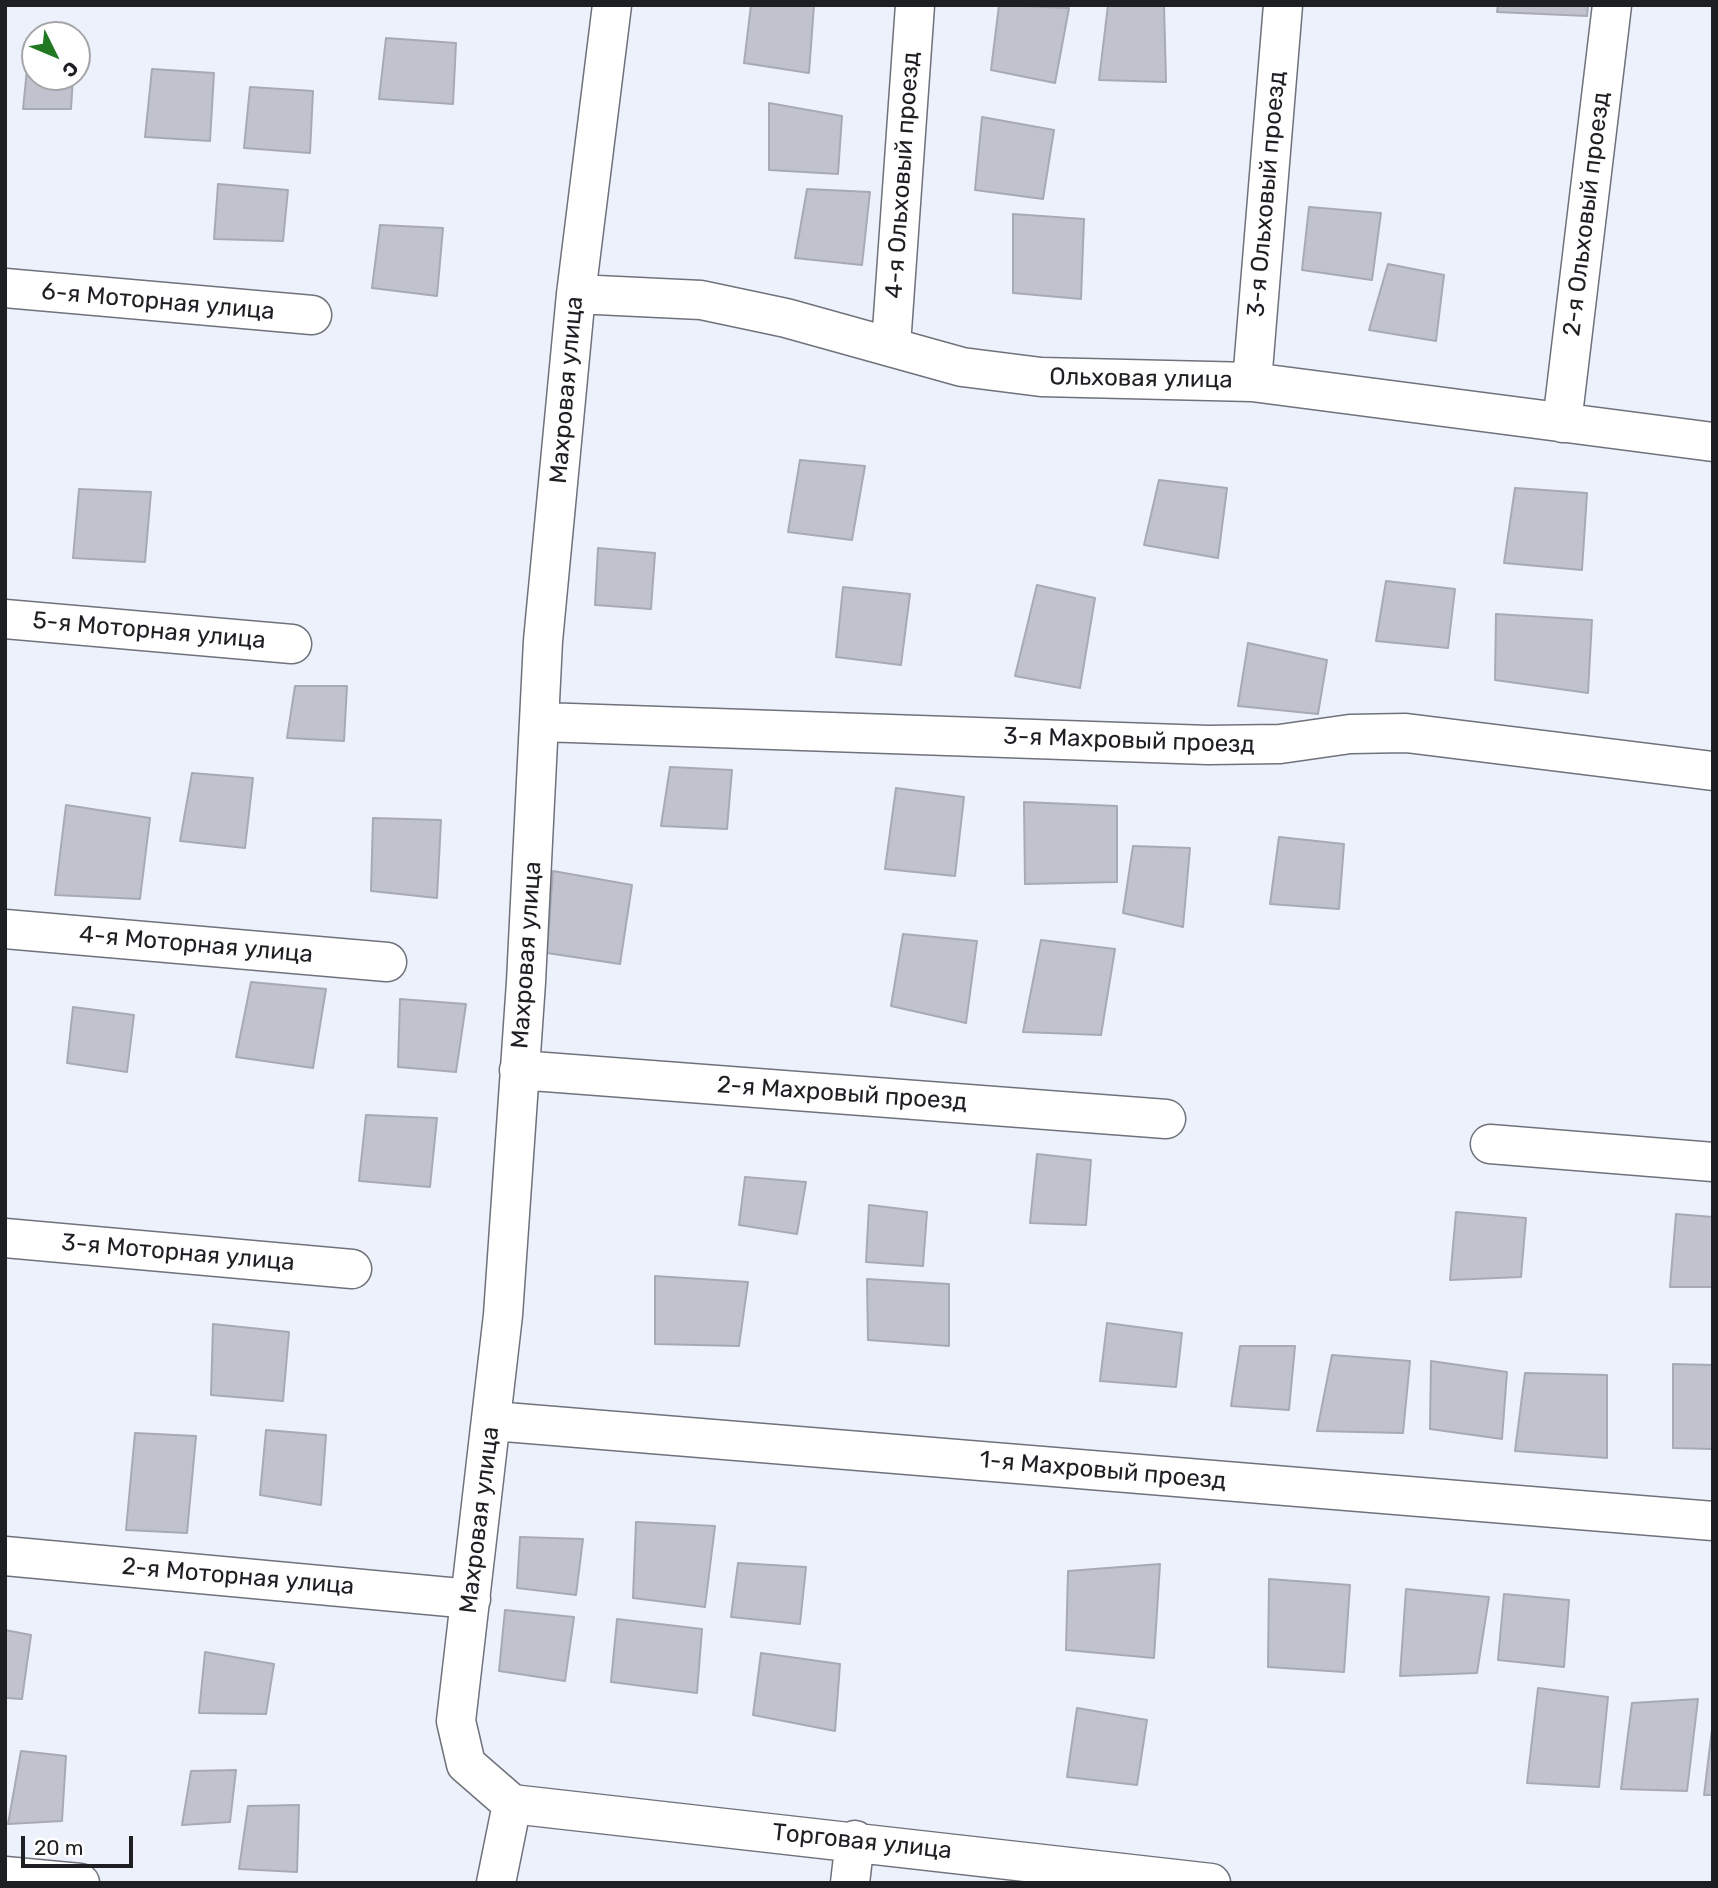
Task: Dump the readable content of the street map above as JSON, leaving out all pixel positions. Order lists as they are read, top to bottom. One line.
{"streets":{"street":["4-я Ольховый проезд","3-я Ольховый проезд","2-я Ольховый проезд","6-я Моторная улица","Ольховая улица","Махровая улица","5-я Моторная улица","3-я Махровый проезд","4-я Моторная улица","2-я Махровый проезд","3-я Моторная улица","1-я Махровый проезд","2-я Моторная улица","Торговая улица"]},"crossings":[["4-я Ольховый проезд","Ольховая улица"],["3-я Ольховый проезд","Ольховая улица"],["2-я Ольховый проезд","Ольховая улица"],["Ольховая улица","Махровая улица"],["Махровая улица","3-я Махровый проезд"],["Махровая улица","2-я Махровый проезд"],["Махровая улица","1-я Махровый проезд"],["Махровая улица","2-я Моторная улица"],["Махровая улица","Торговая улица"]],"scale_bar":"20 m","north":"bottom right"}
